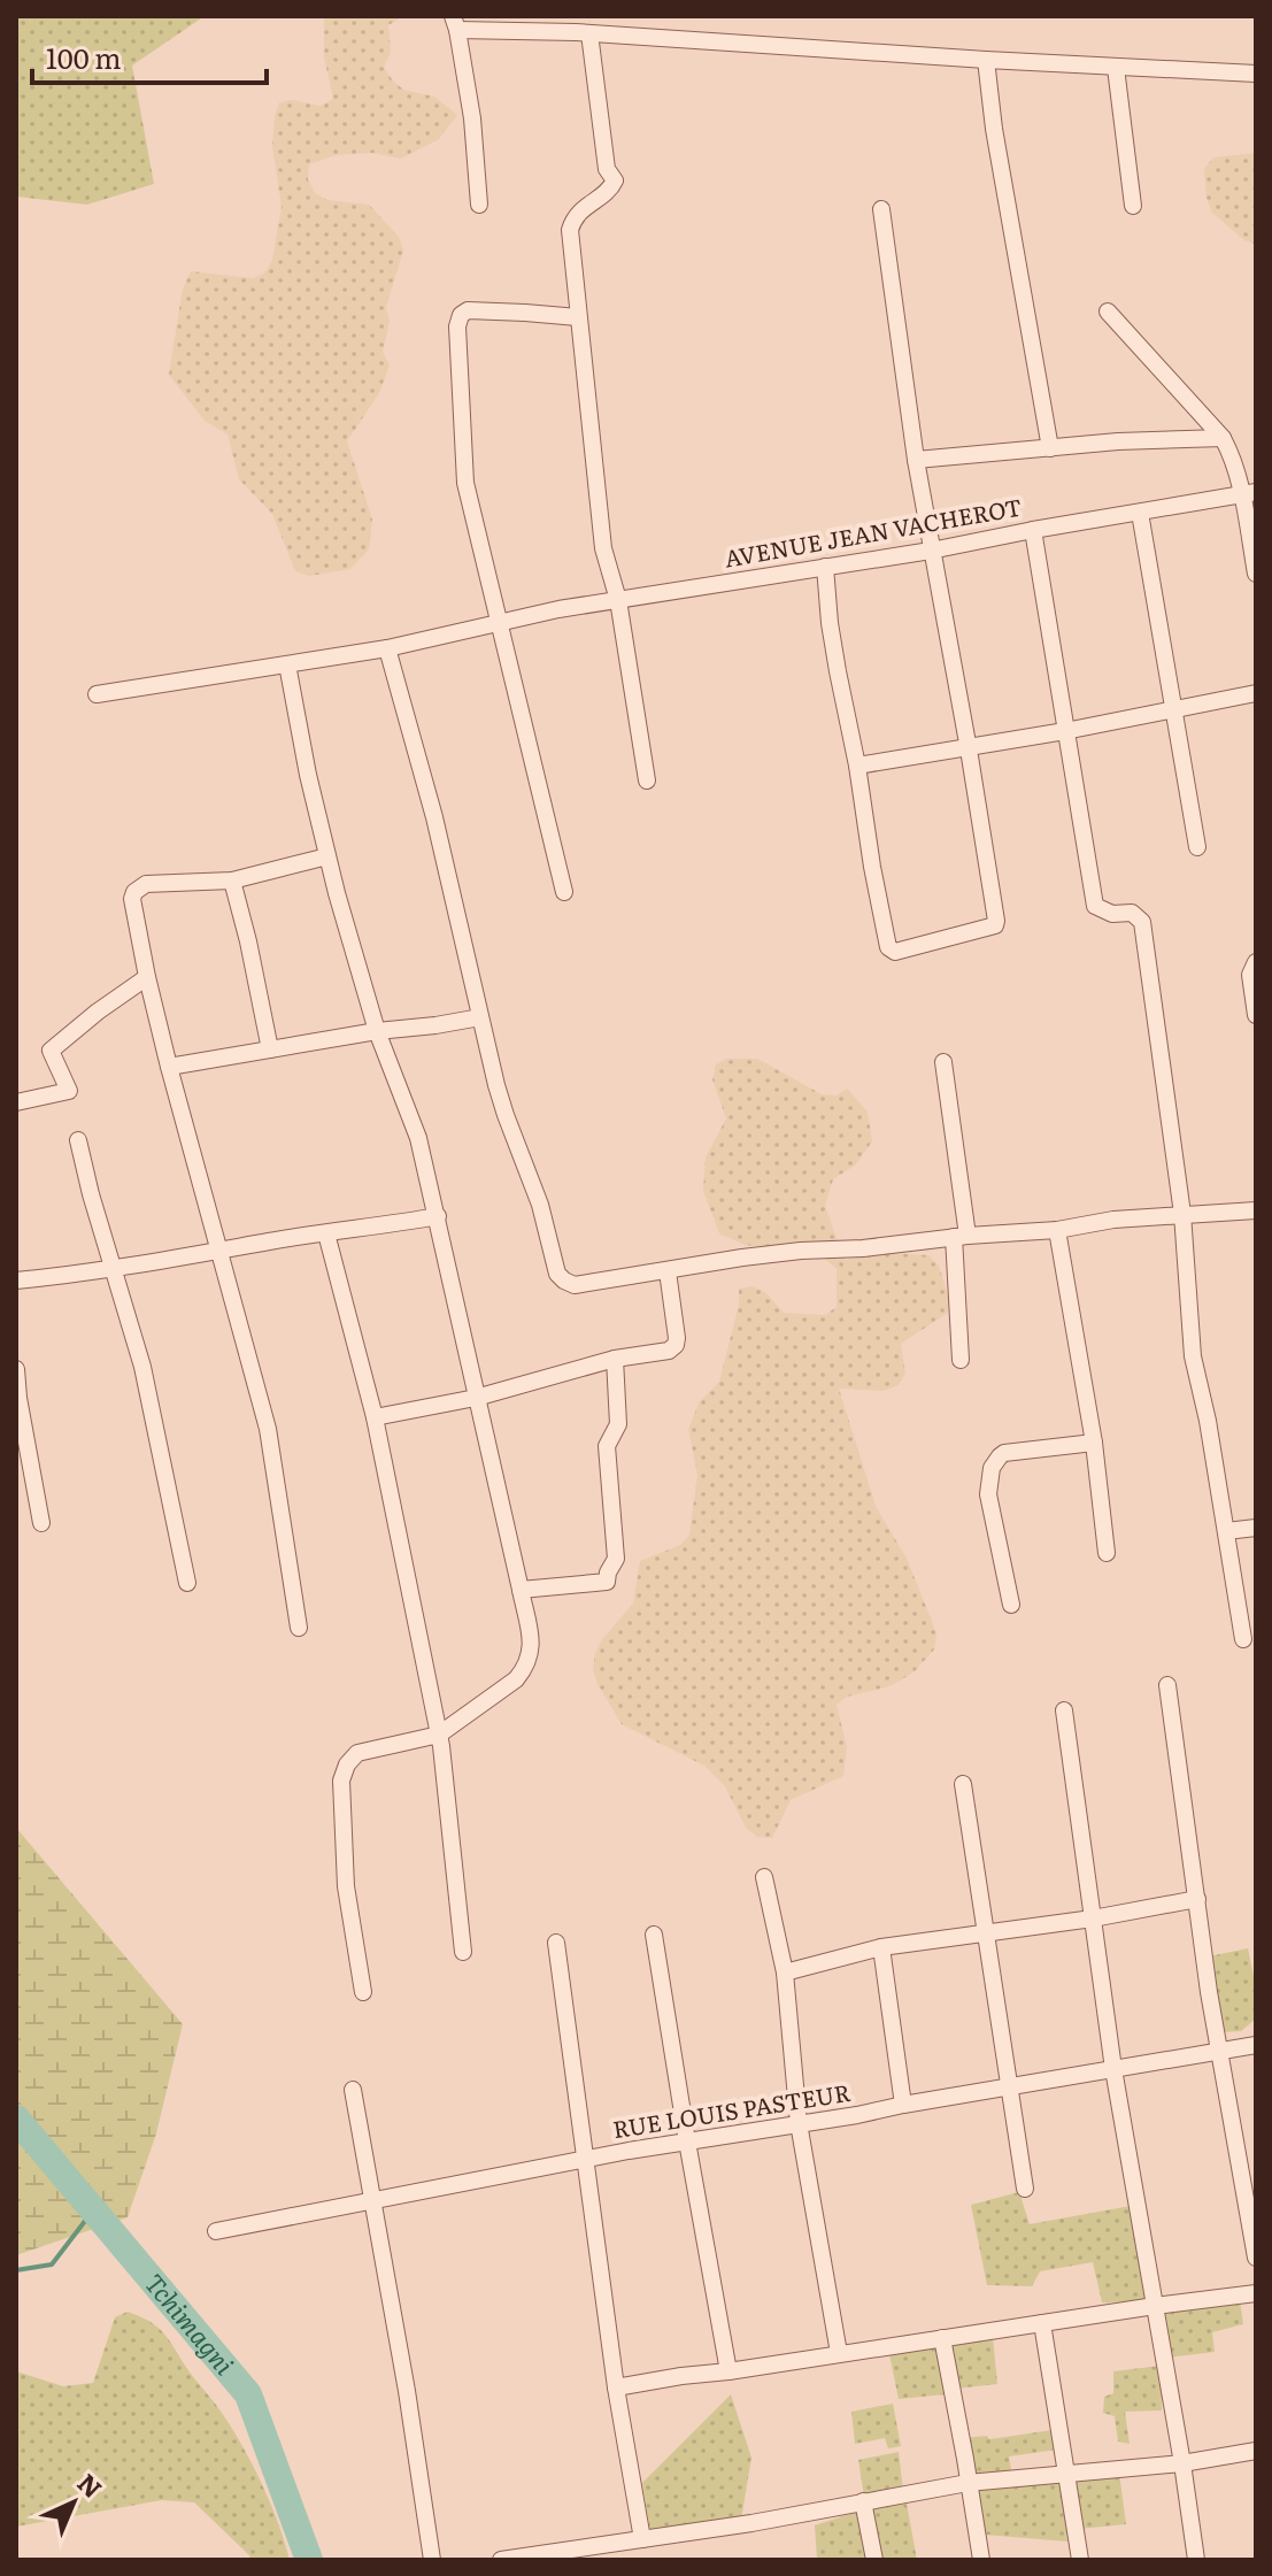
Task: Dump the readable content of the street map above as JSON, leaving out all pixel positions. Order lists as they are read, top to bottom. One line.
{"streets":{"street":["AVENUE JEAN VACHEROT","RUE LOUIS PASTEUR"]},"water":["Tchimagni"],"scale_bar":"100 m","north":"top right"}
